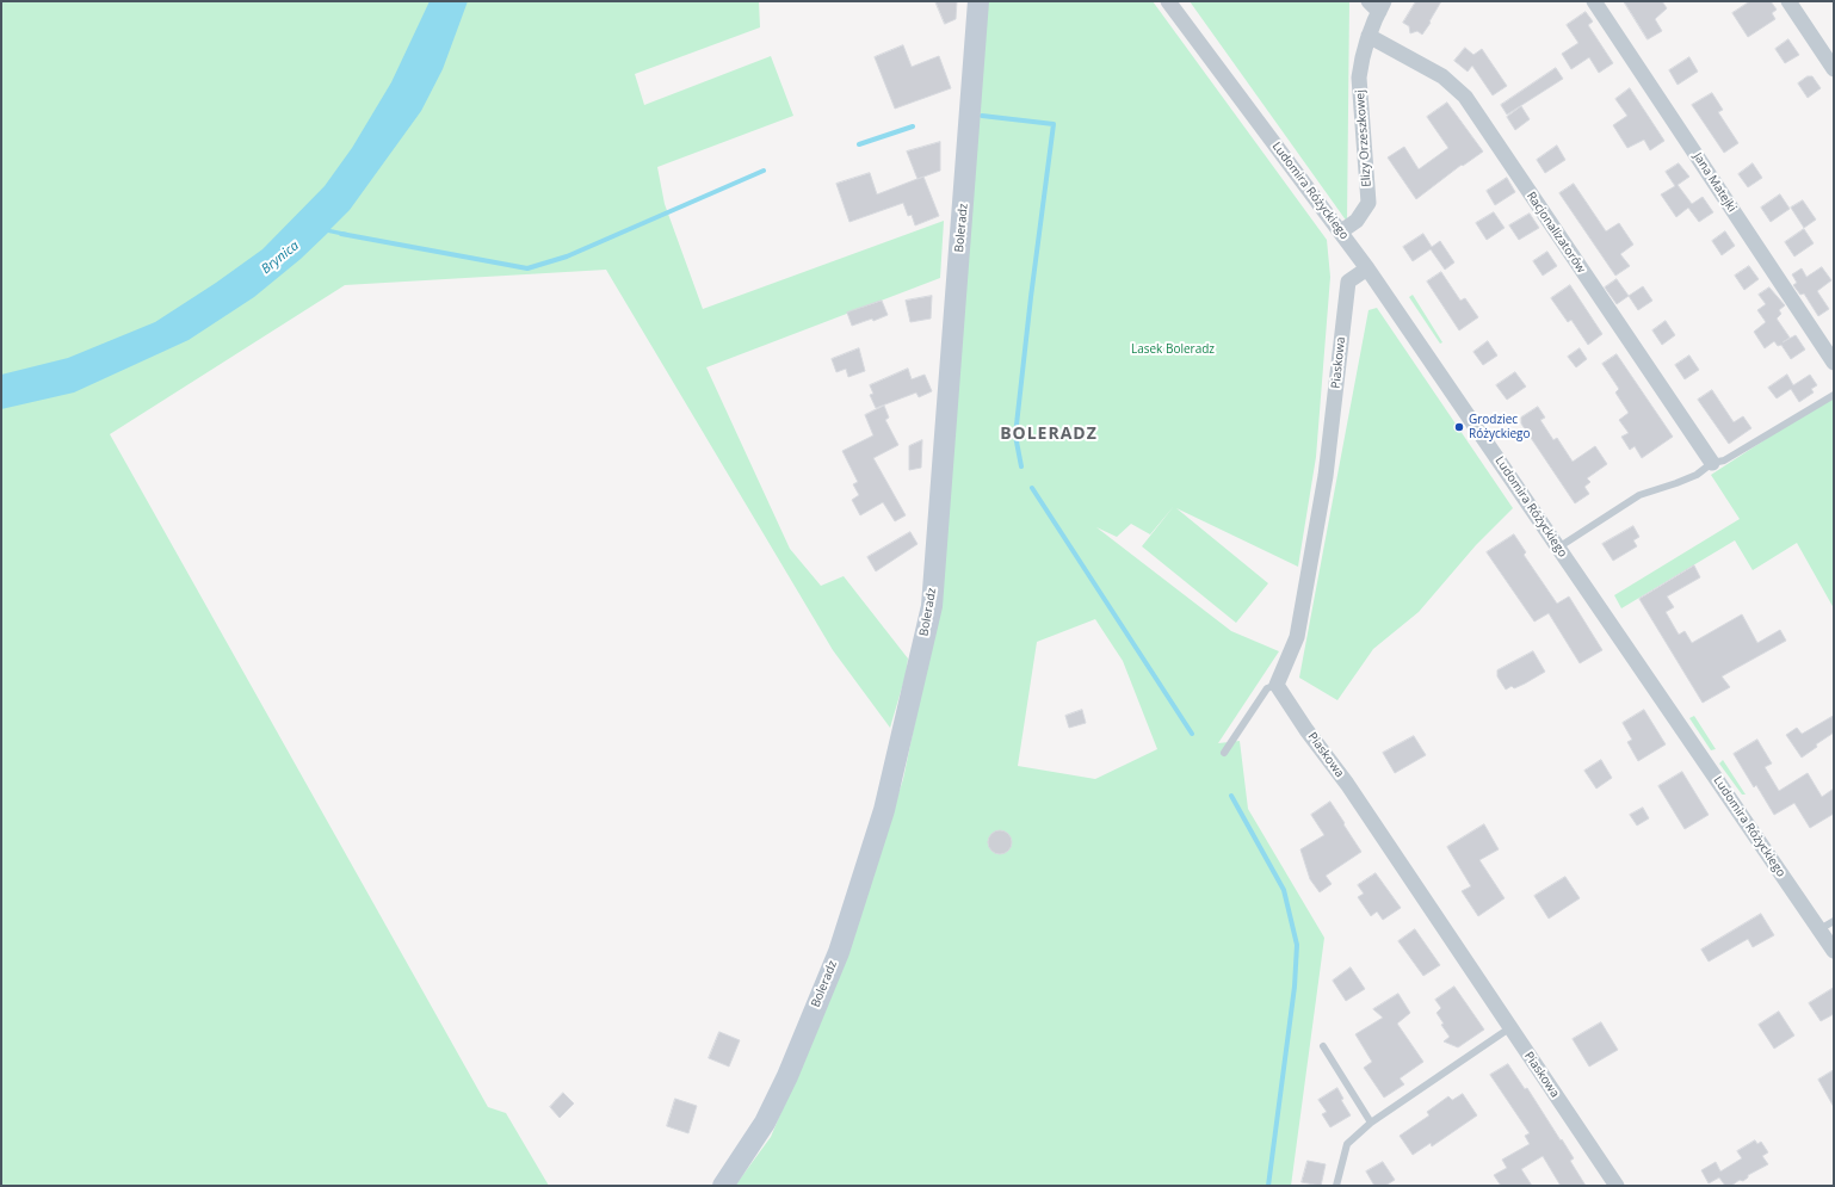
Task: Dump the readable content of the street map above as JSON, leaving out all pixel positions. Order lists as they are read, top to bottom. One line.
{"streets":{"street":["Elizy Orzeszkowej","Jana Matejki","Ludomira Różyckiego","Boleradz","Racjonalizatorów","Piaskowa"]},"crossings":[["Elizy Orzeszkowej","Ludomira Różyckiego"],["Elizy Orzeszkowej","Racjonalizatorów"],["Ludomira Różyckiego","Piaskowa"]],"districts":["BOLERADZ"],"water":["Brynica"],"parks":["Lasek Boleradz"],"places":["Grodziec Różyckiego"]}
